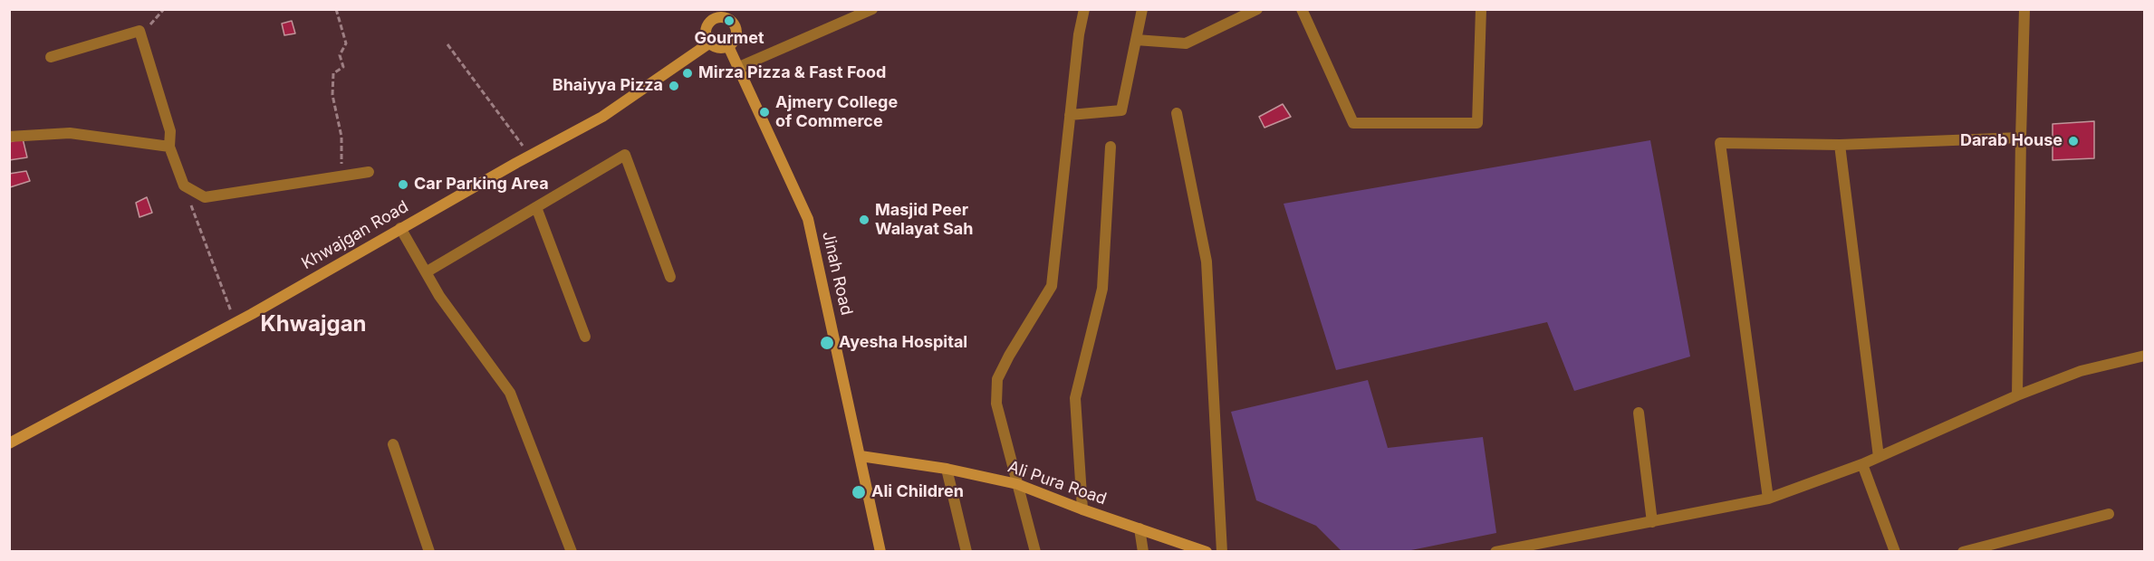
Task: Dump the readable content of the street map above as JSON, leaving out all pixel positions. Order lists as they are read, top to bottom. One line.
{"streets":{"street":["Khwajgan Road","Jinah Road","Ali Pura Road"]},"crossings":[["Khwajgan Road","Jinah Road"],["Jinah Road","Ali Pura Road"]],"districts":["Khwajgan"],"places":["Gourmet","Mirza Pizza & Fast Food","Bhaiyya Pizza","Ajmery College of Commerce","Darab House","Car Parking Area","Masjid Peer Walayat Sah","Ayesha Hospital","Ali Children"]}
